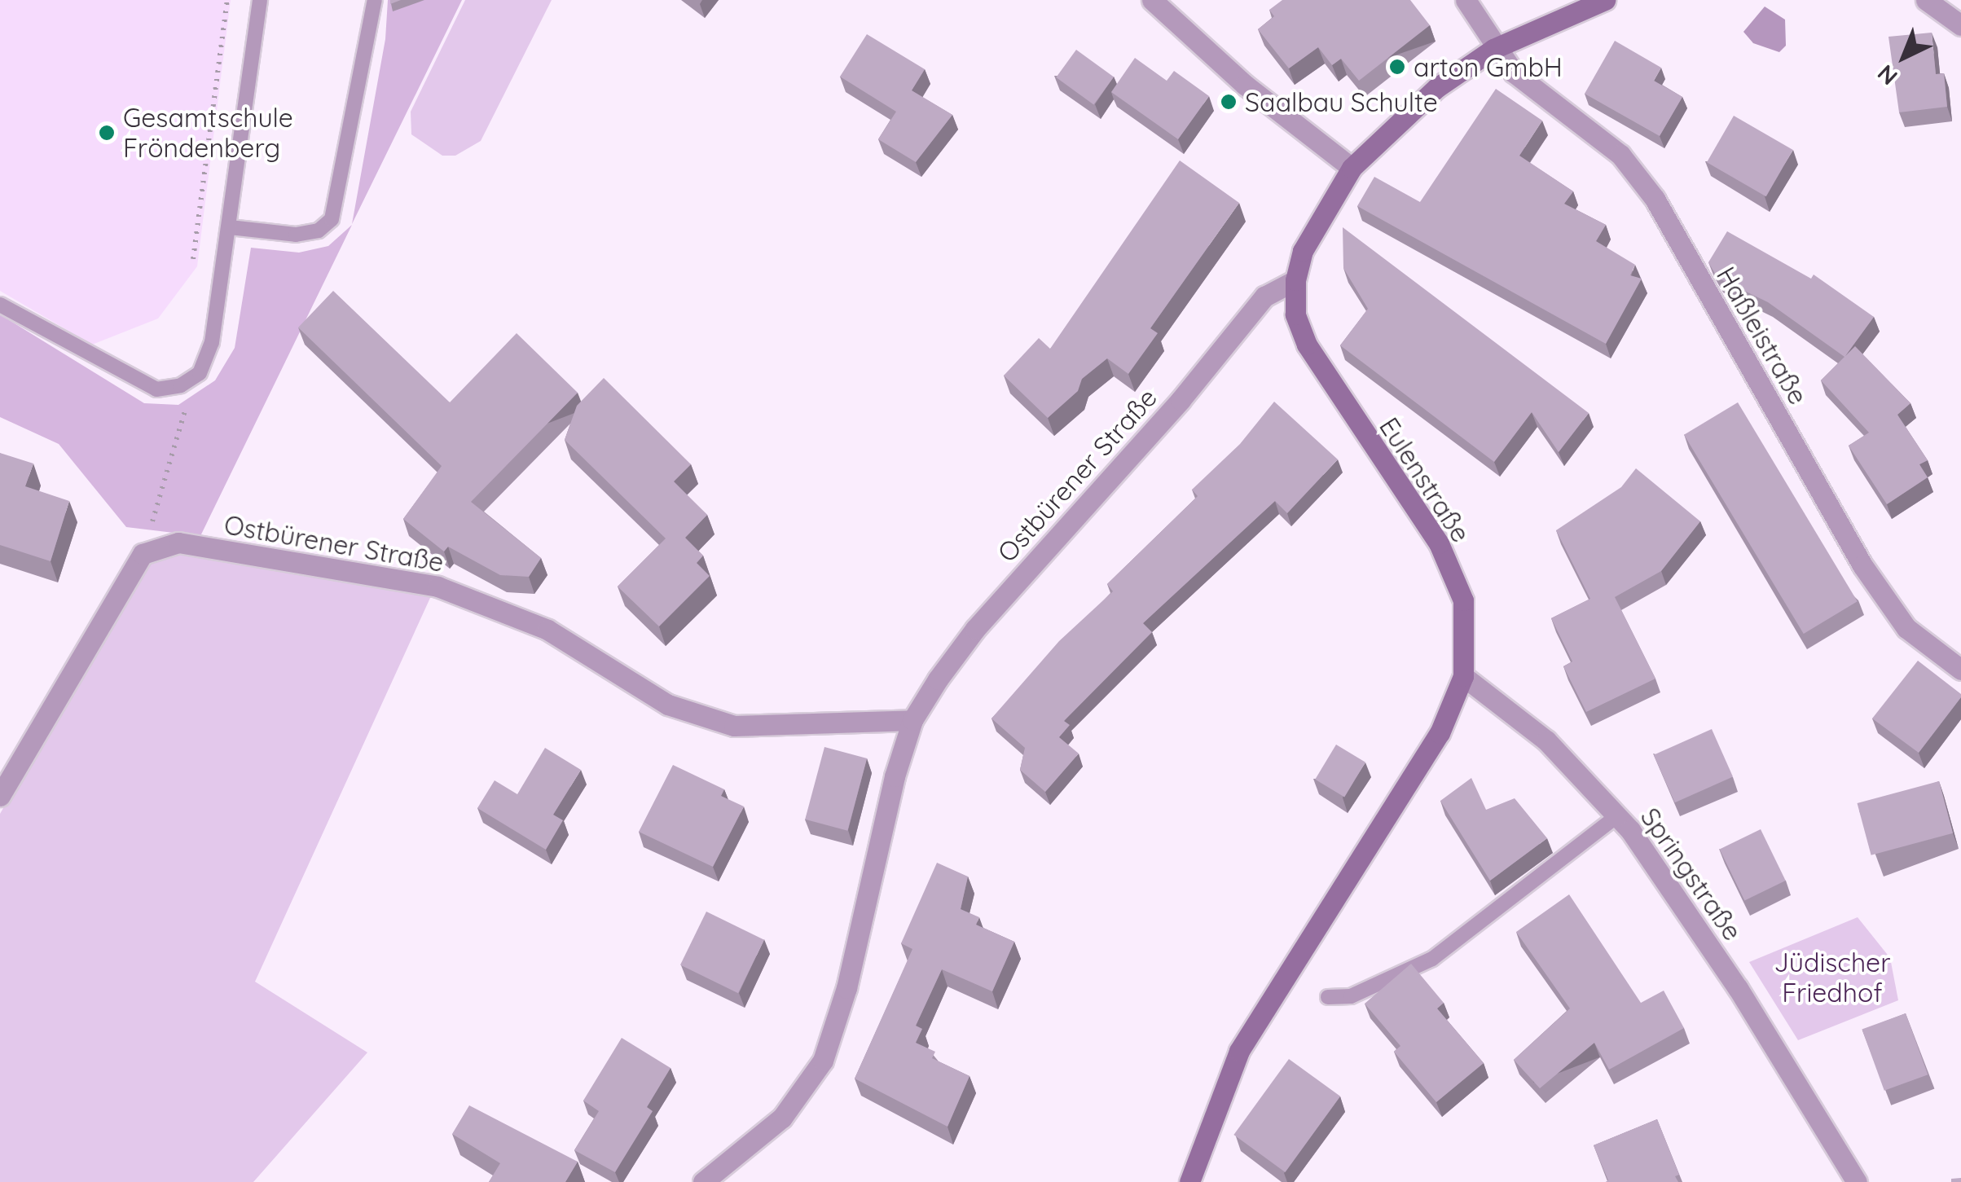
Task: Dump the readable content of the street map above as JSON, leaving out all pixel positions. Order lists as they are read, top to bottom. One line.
{"streets":{"main road":["Eulenstraße"],"street":["Haßleistraße","Ostbürener Straße","Springstraße"]},"crossings":[["Haßleistraße","Eulenstraße"],["Ostbürener Straße","Eulenstraße"],["Eulenstraße","Springstraße"]],"parks":["Jüdischer Friedhof"],"places":["arton GmbH","Saalbau Schulte","Gesamtschule Fröndenberg"],"north":"bottom left"}
